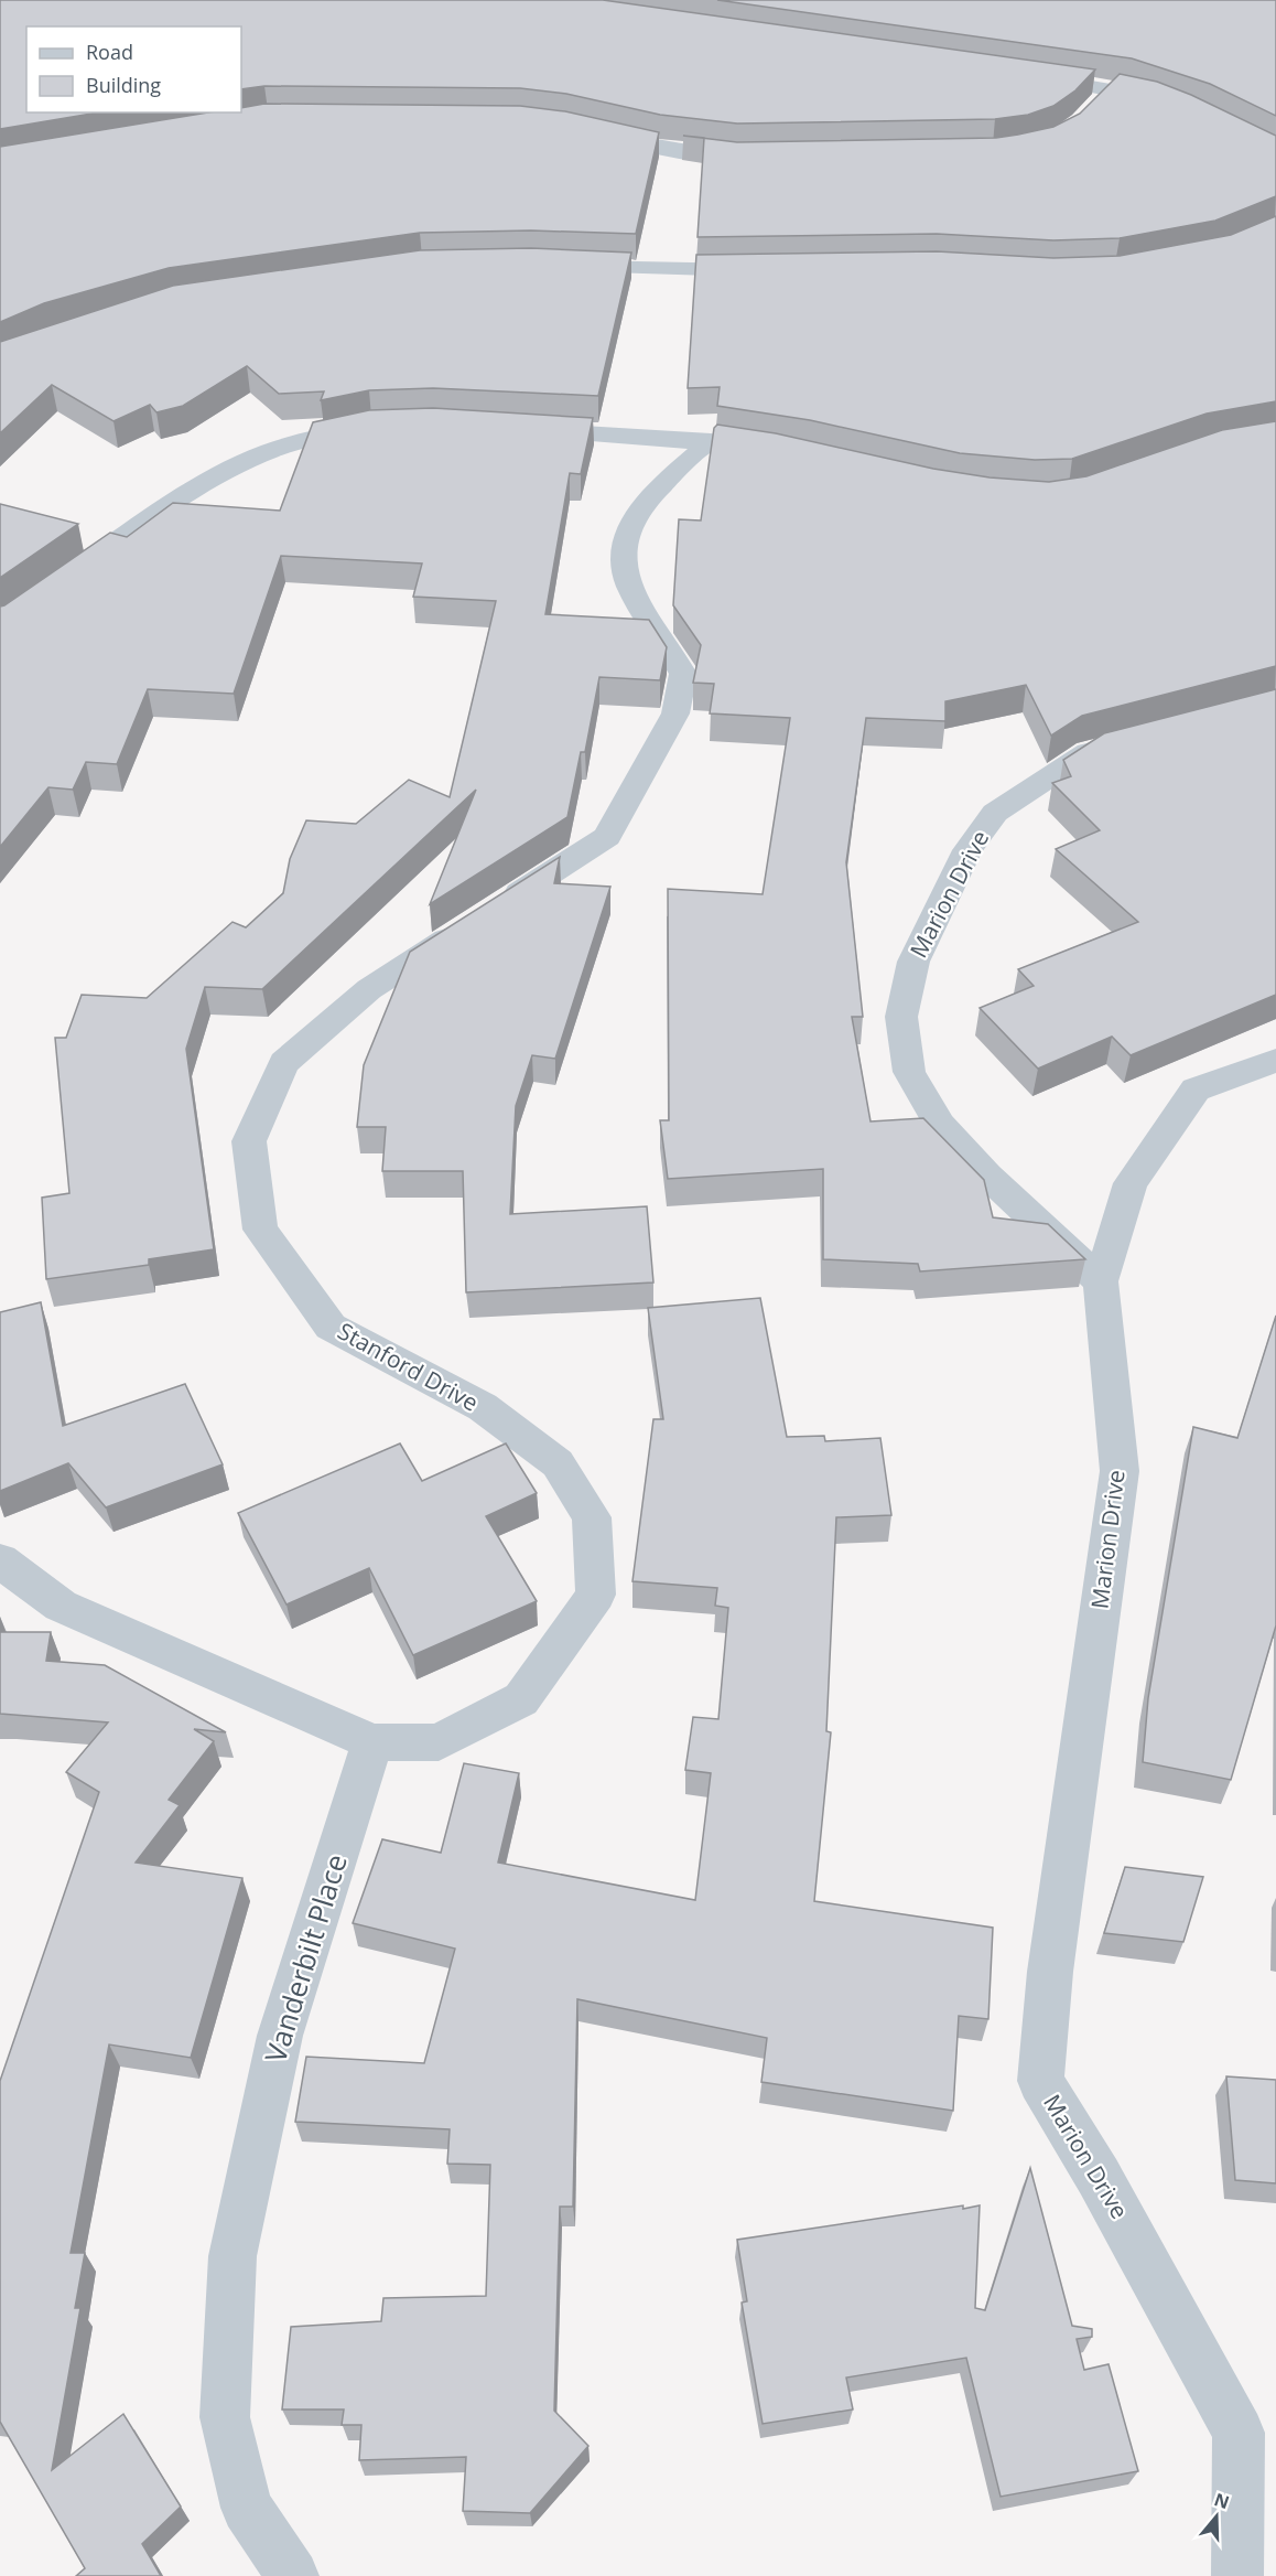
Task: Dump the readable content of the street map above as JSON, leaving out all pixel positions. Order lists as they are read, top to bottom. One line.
{"streets":{"street":["Marion Drive","Stanford Drive","Vanderbilt Place"]},"crossings":[["Stanford Drive","Vanderbilt Place"]],"legend":["Road","Building"],"north":"top"}
